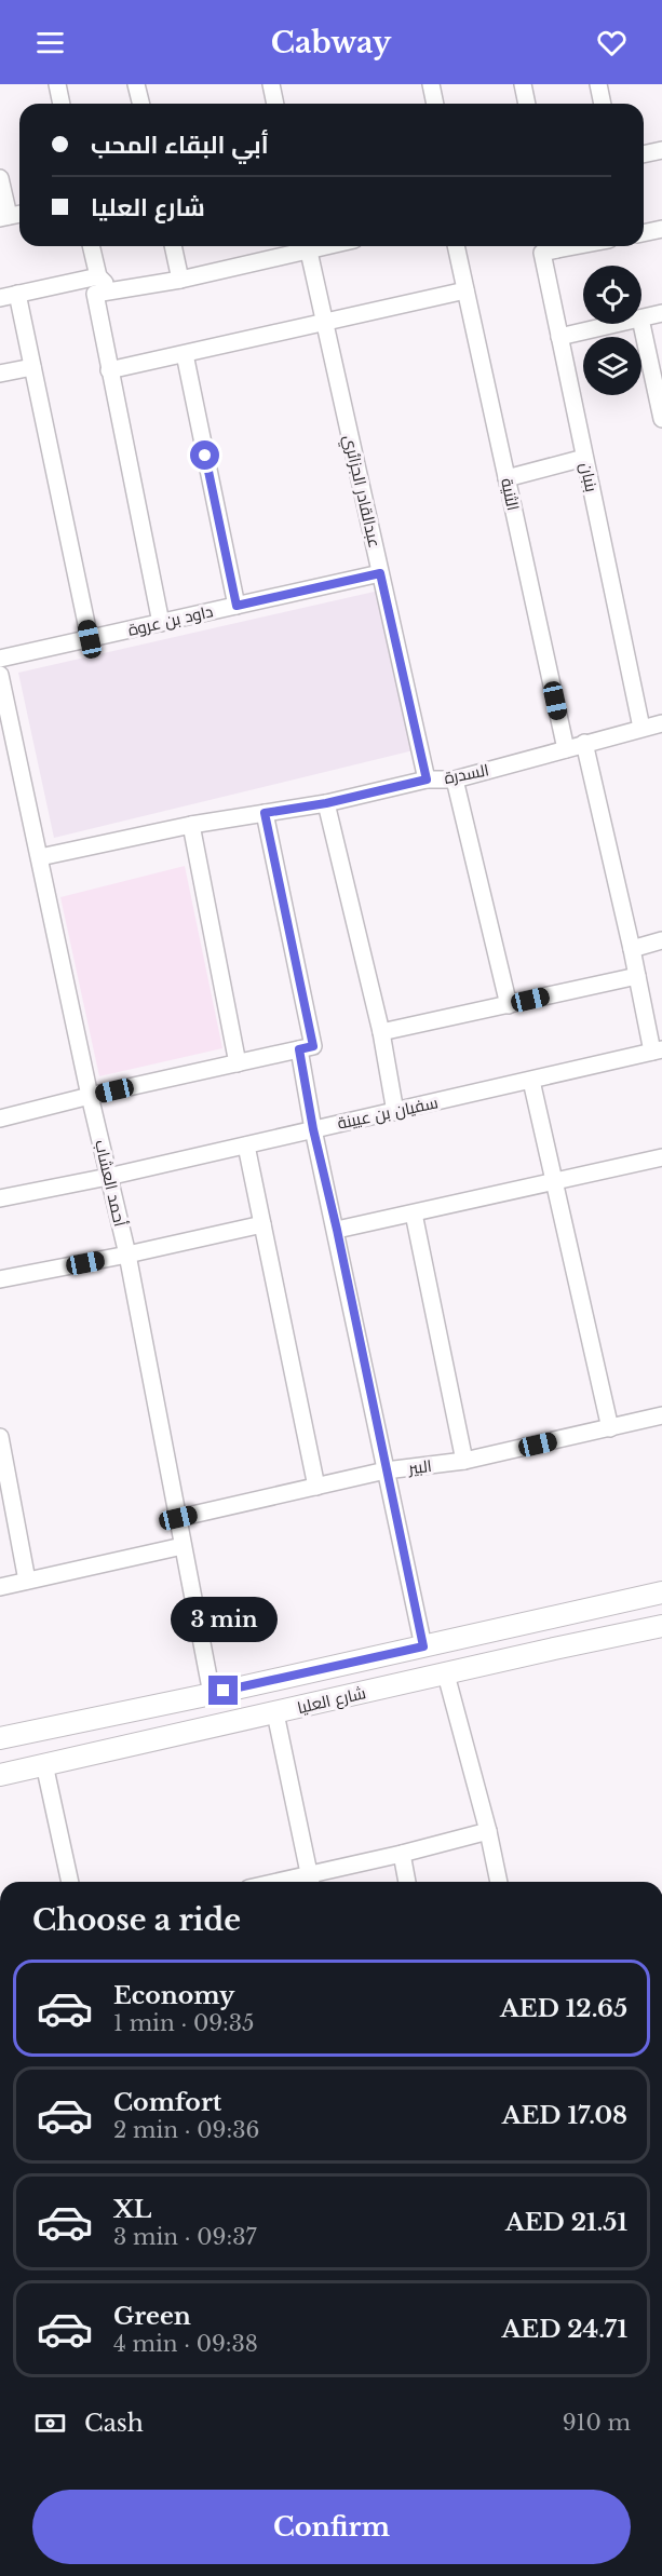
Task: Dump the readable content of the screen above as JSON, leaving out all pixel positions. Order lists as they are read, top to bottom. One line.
{"streets":{"main road":["شارع العليا"],"street":["بنبان","عبدالقادر الجزائري","الثنية","داود بن عروة","السدرة","سفيان بن عيينة","أحمد العشاب","البير"]},"crossings":[["بنبان","السدرة"],["عبدالقادر الجزائري","داود بن عروة"],["عبدالقادر الجزائري","السدرة"],["الثنية","السدرة"],["السدرة","أحمد العشاب"],["سفيان بن عيينة","أحمد العشاب"],["أحمد العشاب","البير"],["أحمد العشاب","شارع العليا"]],"page":{"header":"Cabway","banner":["أبي البقاء المحب","شارع العليا"],"bubble":"3 min","heading":"Choose a ride","list":[{"name":"Economy","note":"1 min · 09:35","value":"AED 12.65"},{"name":"Comfort","note":"2 min · 09:36","value":"AED 17.08"},{"name":"XL","note":"3 min · 09:37","value":"AED 21.51"},{"name":"Green","note":"4 min · 09:38","value":"AED 24.71"}],"pay":["Cash","910 m"],"buttons":"Confirm"}}
